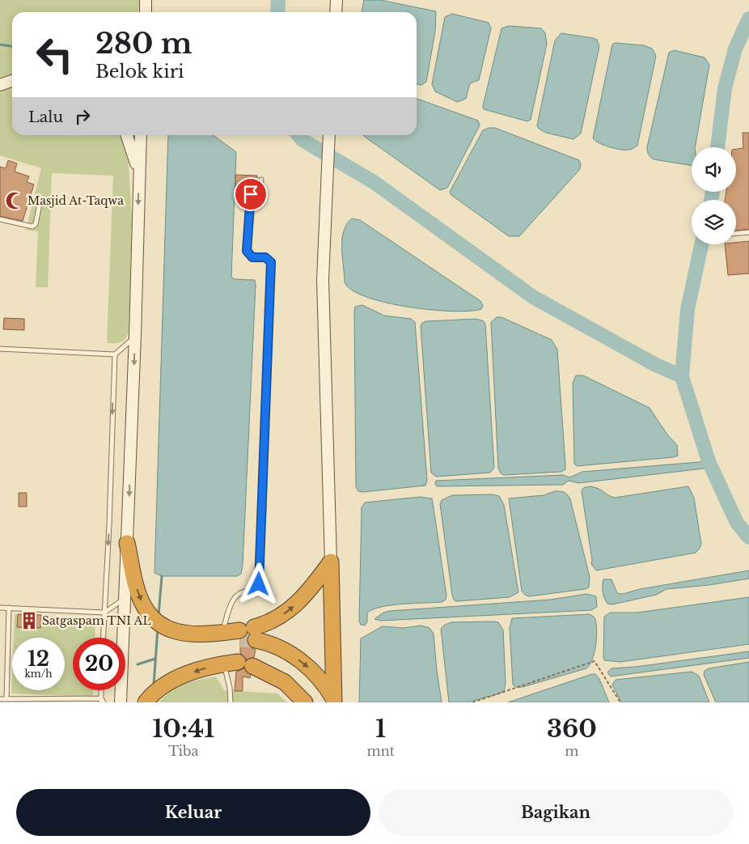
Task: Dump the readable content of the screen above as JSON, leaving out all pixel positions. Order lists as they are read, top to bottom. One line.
{"places":{"mosque":["Masjid At-Taqwa"],"building":["Satgaspam TNI AL"]},"page":{"turn":["280 m","Belok kiri"],"then":"Lalu","speed":"12 km/h","limit":"20","eta":["10:41","Tiba","1","mnt","360","m"],"buttons":["Keluar","Bagikan"]}}
